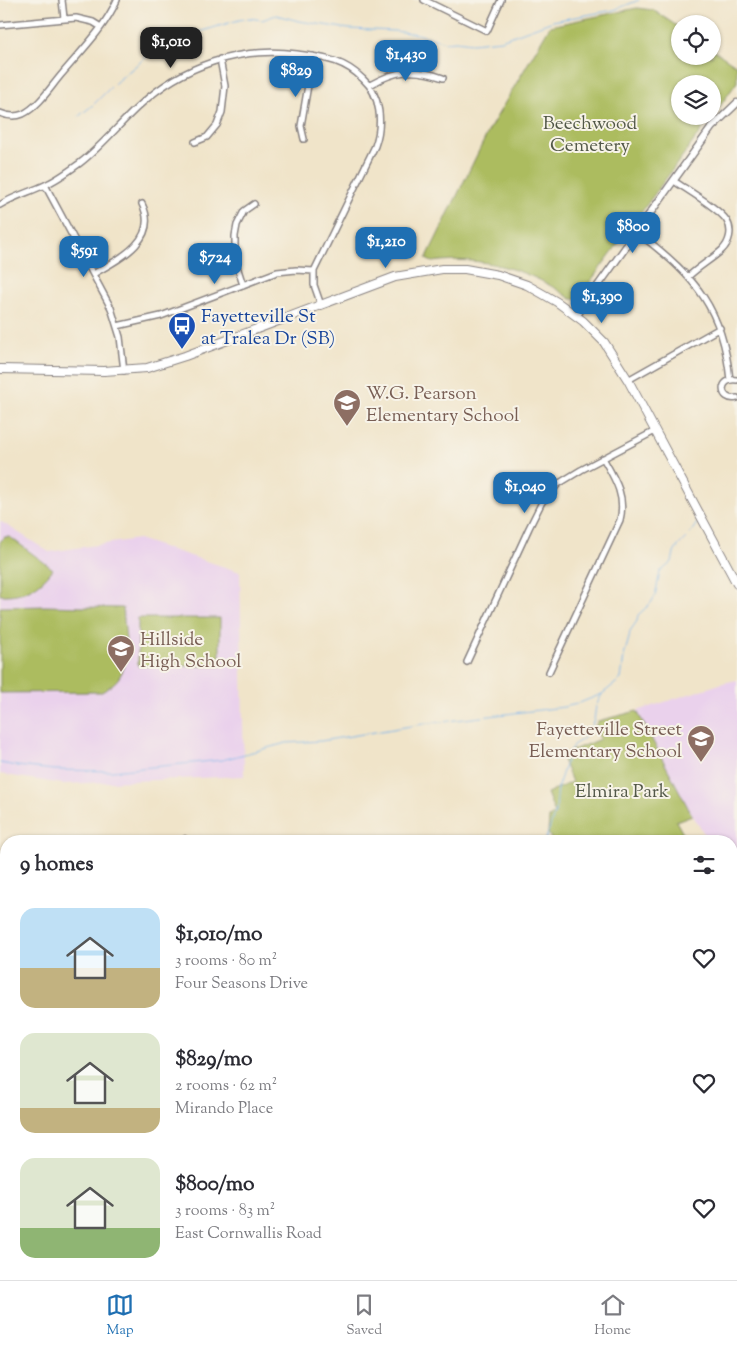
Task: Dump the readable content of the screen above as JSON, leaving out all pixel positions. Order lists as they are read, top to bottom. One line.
{"parks":["Beechwood Cemetery","Elmira Park"],"places":{"bus stop":["Fayetteville St at Tralea Dr (SB)"],"school or university":["W.G. Pearson Elementary School","Hillside High School","Fayetteville Street Elementary School"]},"page":{"price":["$1,010","$1,430","$829","$800","$1,210","$591","$724","$1,390","$1,040"],"heading":"9 homes","list":[{"name":"$1,010/mo","note":"3 rooms · 80 m² · Four Seasons Drive"},{"name":"$829/mo","note":"2 rooms · 62 m² · Mirando Place"},{"name":"$800/mo","note":"3 rooms · 83 m² · East Cornwallis Road"}],"tabs":["Map","Saved","Home"]}}
